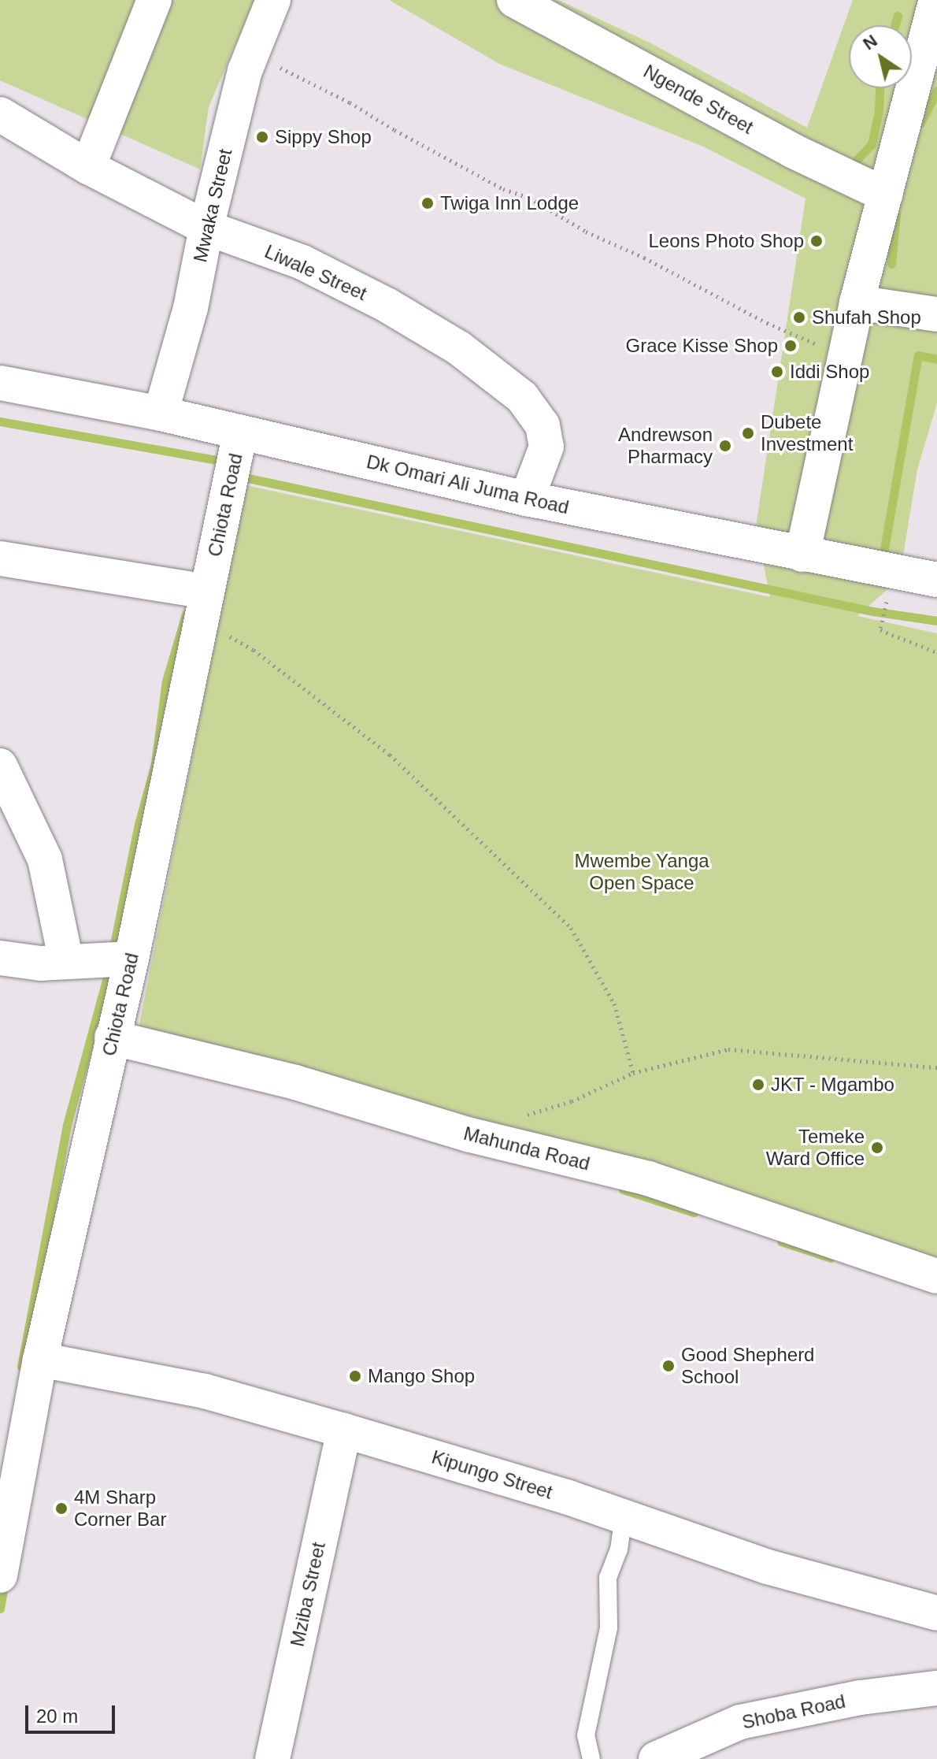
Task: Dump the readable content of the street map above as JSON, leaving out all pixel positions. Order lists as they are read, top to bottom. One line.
{"streets":{"street":["Ngende Street","Mwaka Street","Liwale Street","Dk Omari Ali Juma Road","Chiota Road","Mahunda Road","Kipungo Street","Mziba Street","Shoba Road"]},"crossings":[["Mwaka Street","Liwale Street"],["Mwaka Street","Dk Omari Ali Juma Road"],["Liwale Street","Dk Omari Ali Juma Road"],["Dk Omari Ali Juma Road","Chiota Road"],["Chiota Road","Mahunda Road"],["Chiota Road","Kipungo Street"],["Kipungo Street","Mziba Street"]],"parks":["Mwembe Yanga Open Space"],"places":["Sippy Shop","Twiga Inn Lodge","Leons Photo Shop","Shufah Shop","Grace Kisse Shop","Iddi Shop","Dubete Investment","Andrewson Pharmacy","JKT - Mgambo","Temeke Ward Office","Good Shepherd School","Mango Shop","4M Sharp Corner Bar"],"scale_bar":"20 m","north":"top left"}
